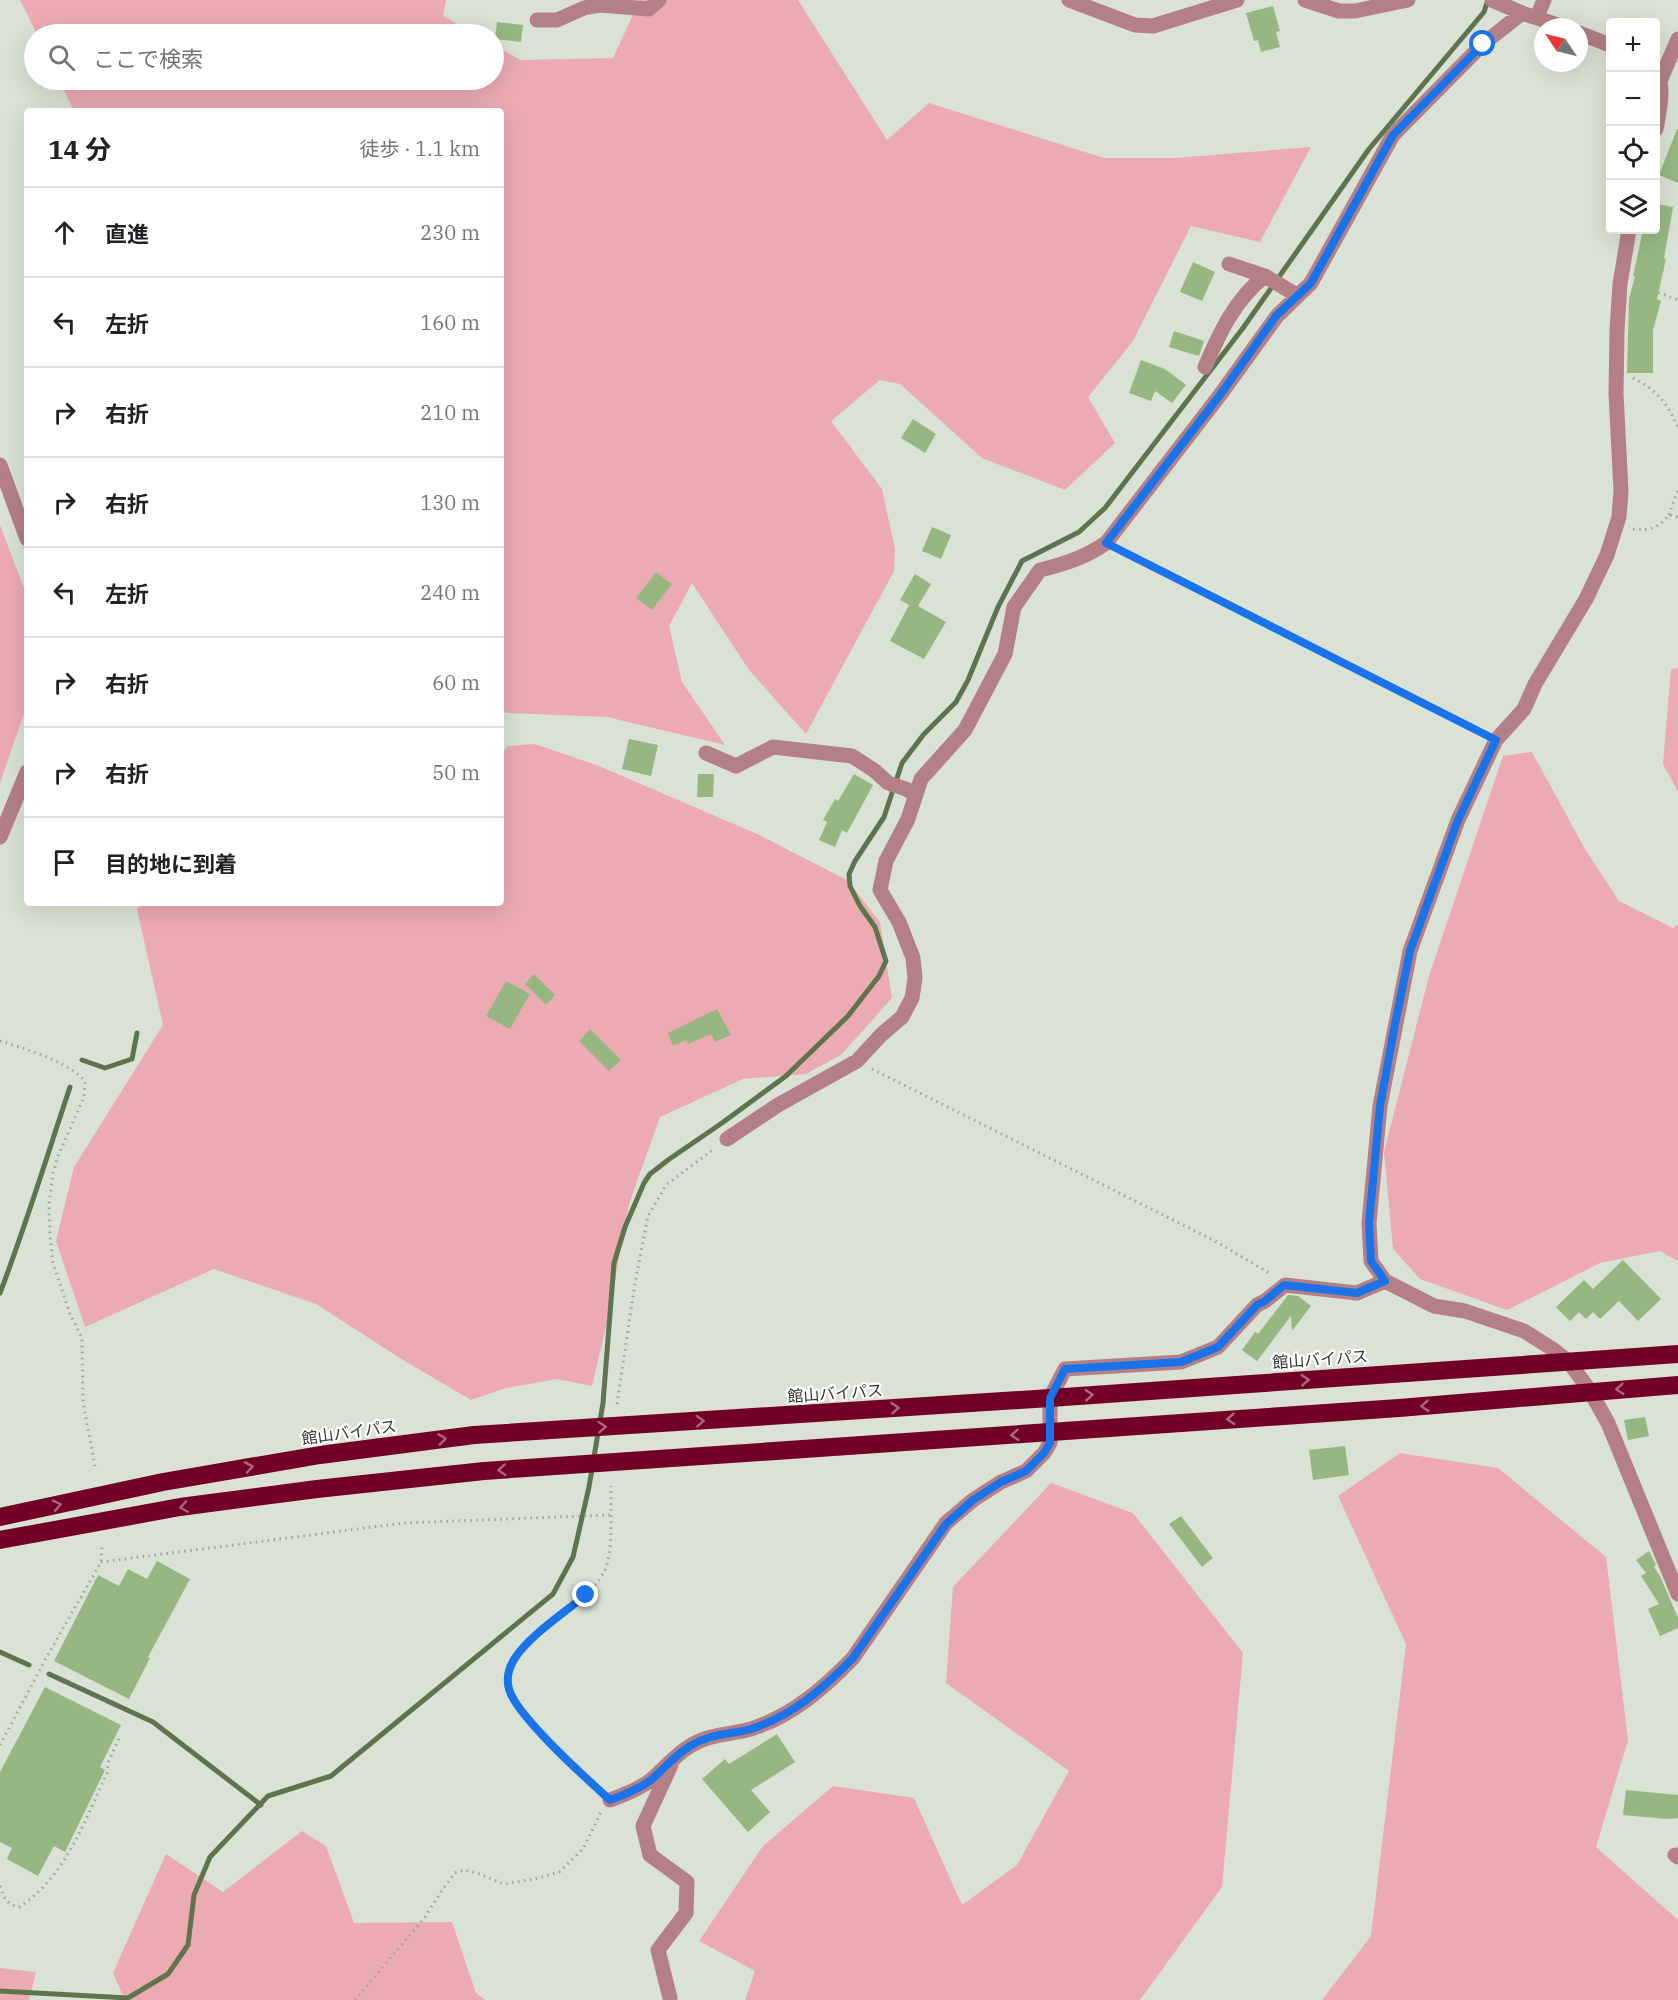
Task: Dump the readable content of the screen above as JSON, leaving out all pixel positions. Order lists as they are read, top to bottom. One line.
{"streets":{"highway":["館山バイパス"]},"north":"top left","page":{"map_buttons":["+","−"],"search":"ここで検索","heading":["14 分","徒歩 · 1.1 km"],"list":[["直進","230 m"],["左折","160 m"],["右折","210 m"],["右折","130 m"],["左折","240 m"],["右折","60 m"],["右折","50 m"],"目的地に到着"]}}
